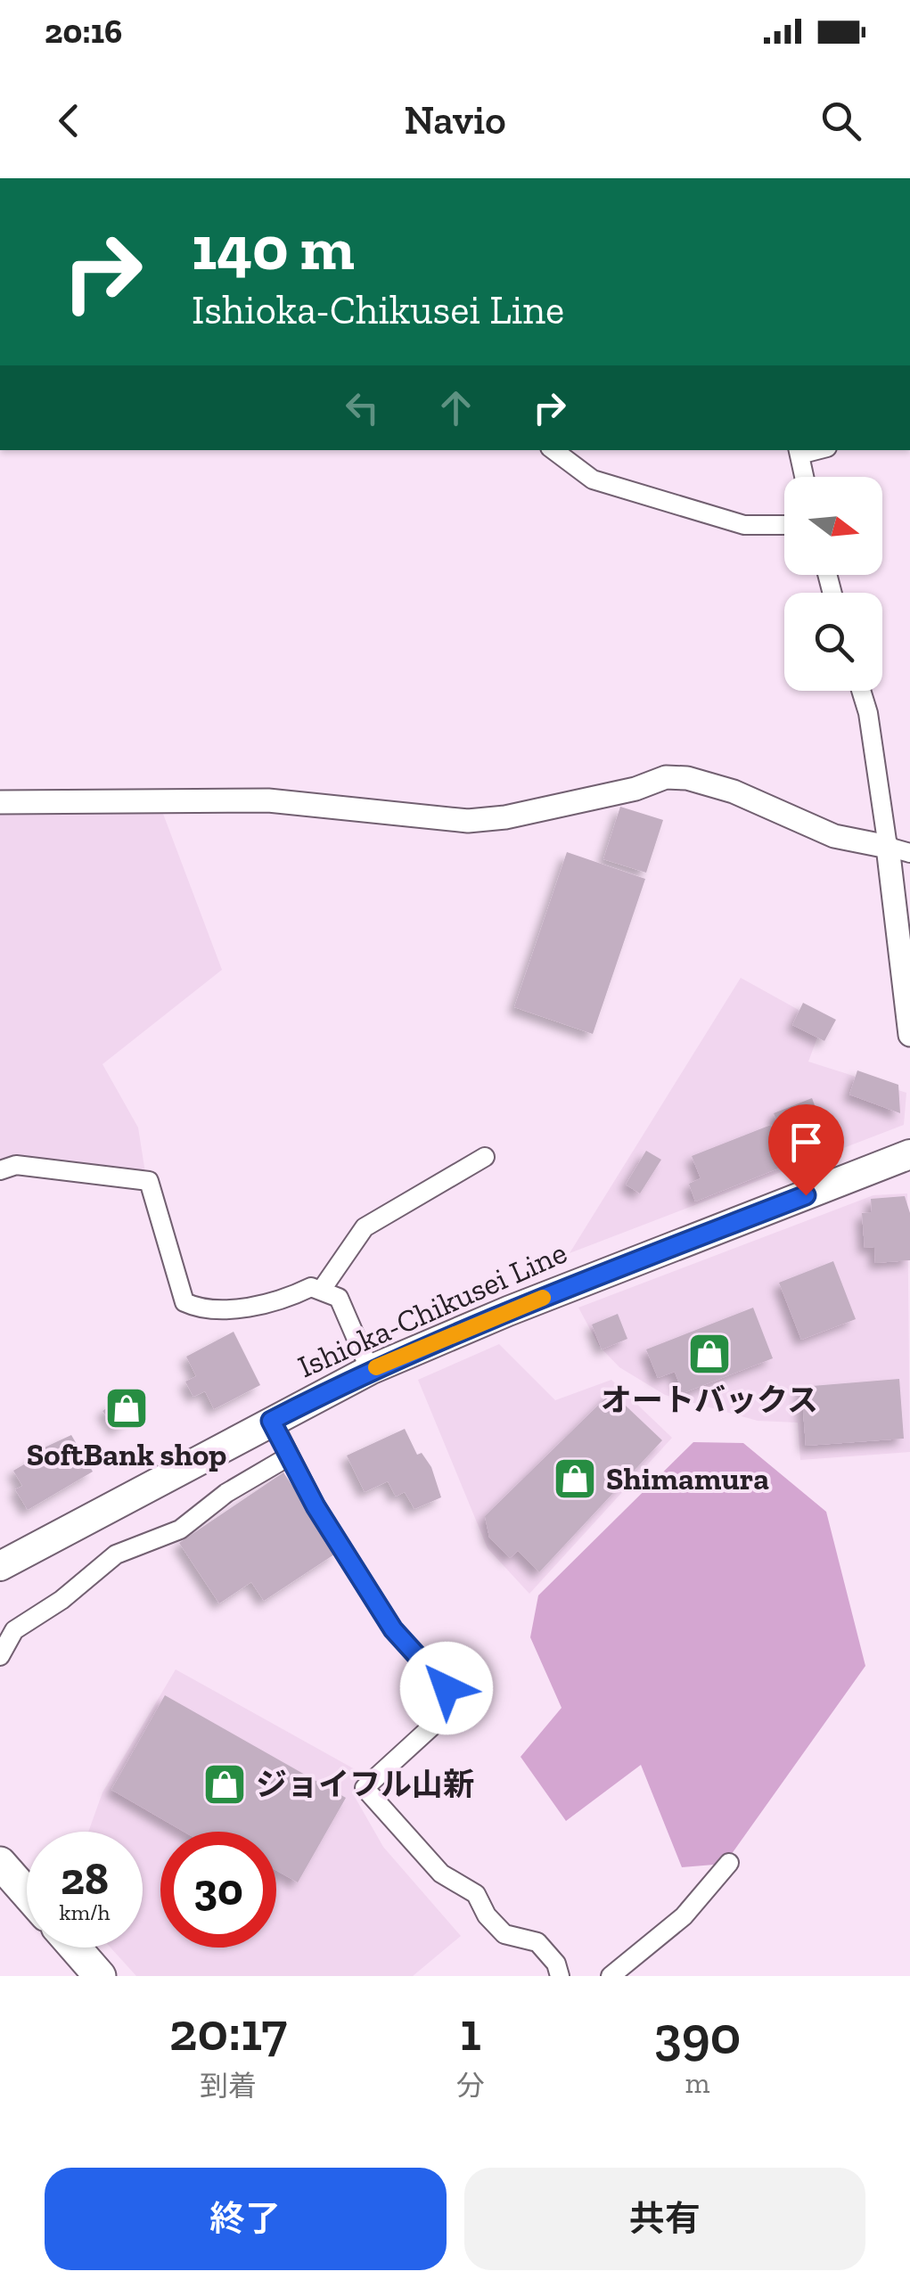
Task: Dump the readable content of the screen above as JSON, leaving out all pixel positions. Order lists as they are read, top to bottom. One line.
{"streets":{"main road":["Ishioka-Chikusei Line"]},"places":{"shop":["オートバックス","SoftBank shop","Shimamura","ジョイフル山新"]},"north":"right","page":{"status":"20:16","header":"Navio","turn":["140 m","Ishioka-Chikusei Line"],"speed":"28 km/h","limit":"30","eta":["20:17","到着","1","分","390","m"],"buttons":["終了","共有"]}}
